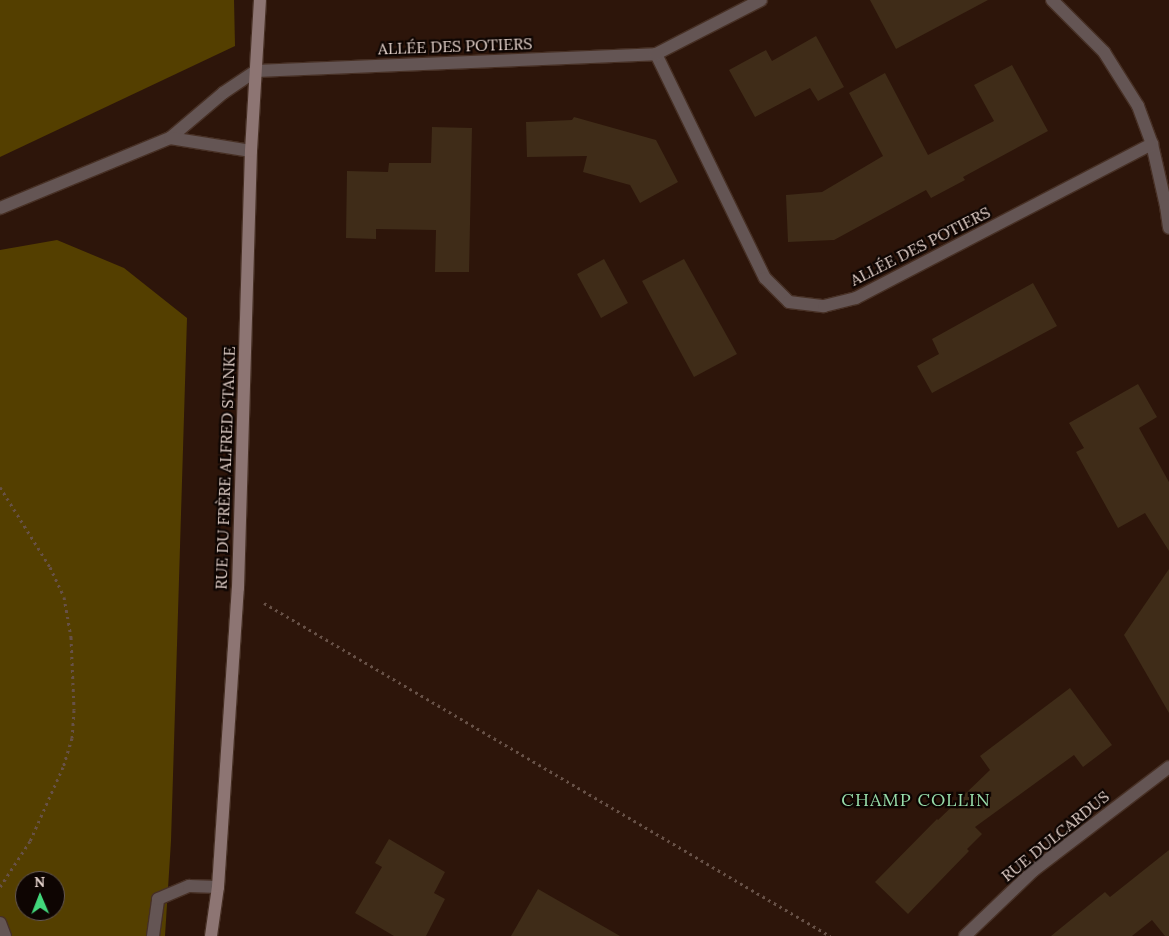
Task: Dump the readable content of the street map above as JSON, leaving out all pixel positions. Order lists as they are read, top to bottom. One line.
{"streets":{"street":["ALLÉE DES POTIERS","RUE DU FRÈRE ALFRED STANKE","RUE DULCARDUS"]},"crossings":[["ALLÉE DES POTIERS","RUE DU FRÈRE ALFRED STANKE"]],"districts":["CHAMP COLLIN"],"north":"top"}
